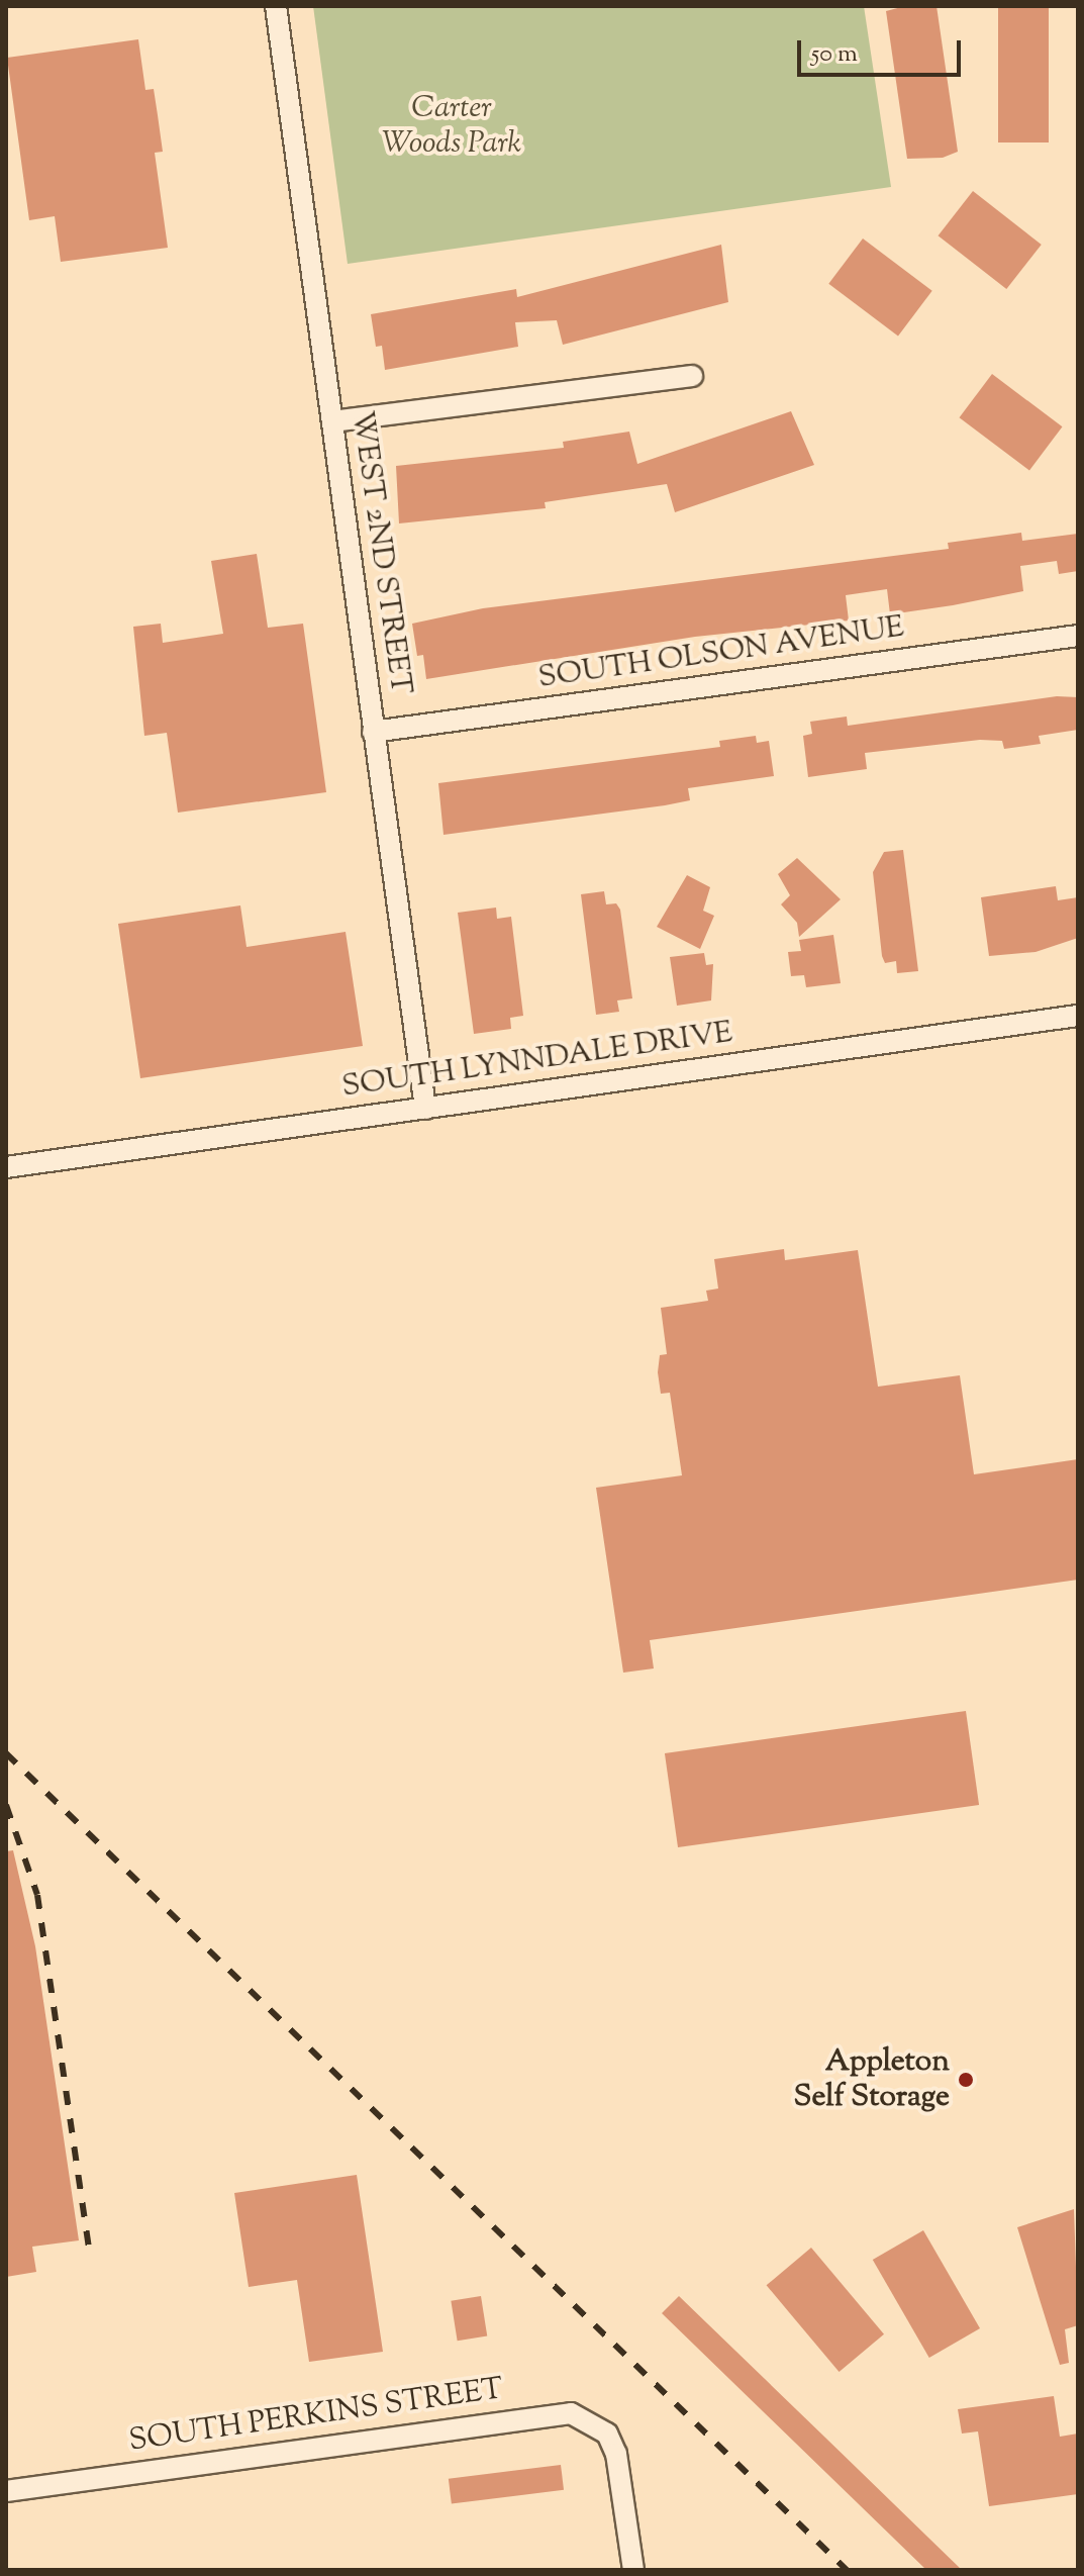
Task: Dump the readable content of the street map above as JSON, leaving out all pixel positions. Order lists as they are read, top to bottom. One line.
{"streets":{"street":["WEST 2ND STREET","SOUTH OLSON AVENUE","SOUTH LYNNDALE DRIVE","SOUTH PERKINS STREET"]},"crossings":[["WEST 2ND STREET","SOUTH OLSON AVENUE"],["WEST 2ND STREET","SOUTH LYNNDALE DRIVE"]],"parks":["Carter Woods Park"],"places":["Appleton Self Storage"],"scale_bar":"50 m"}
